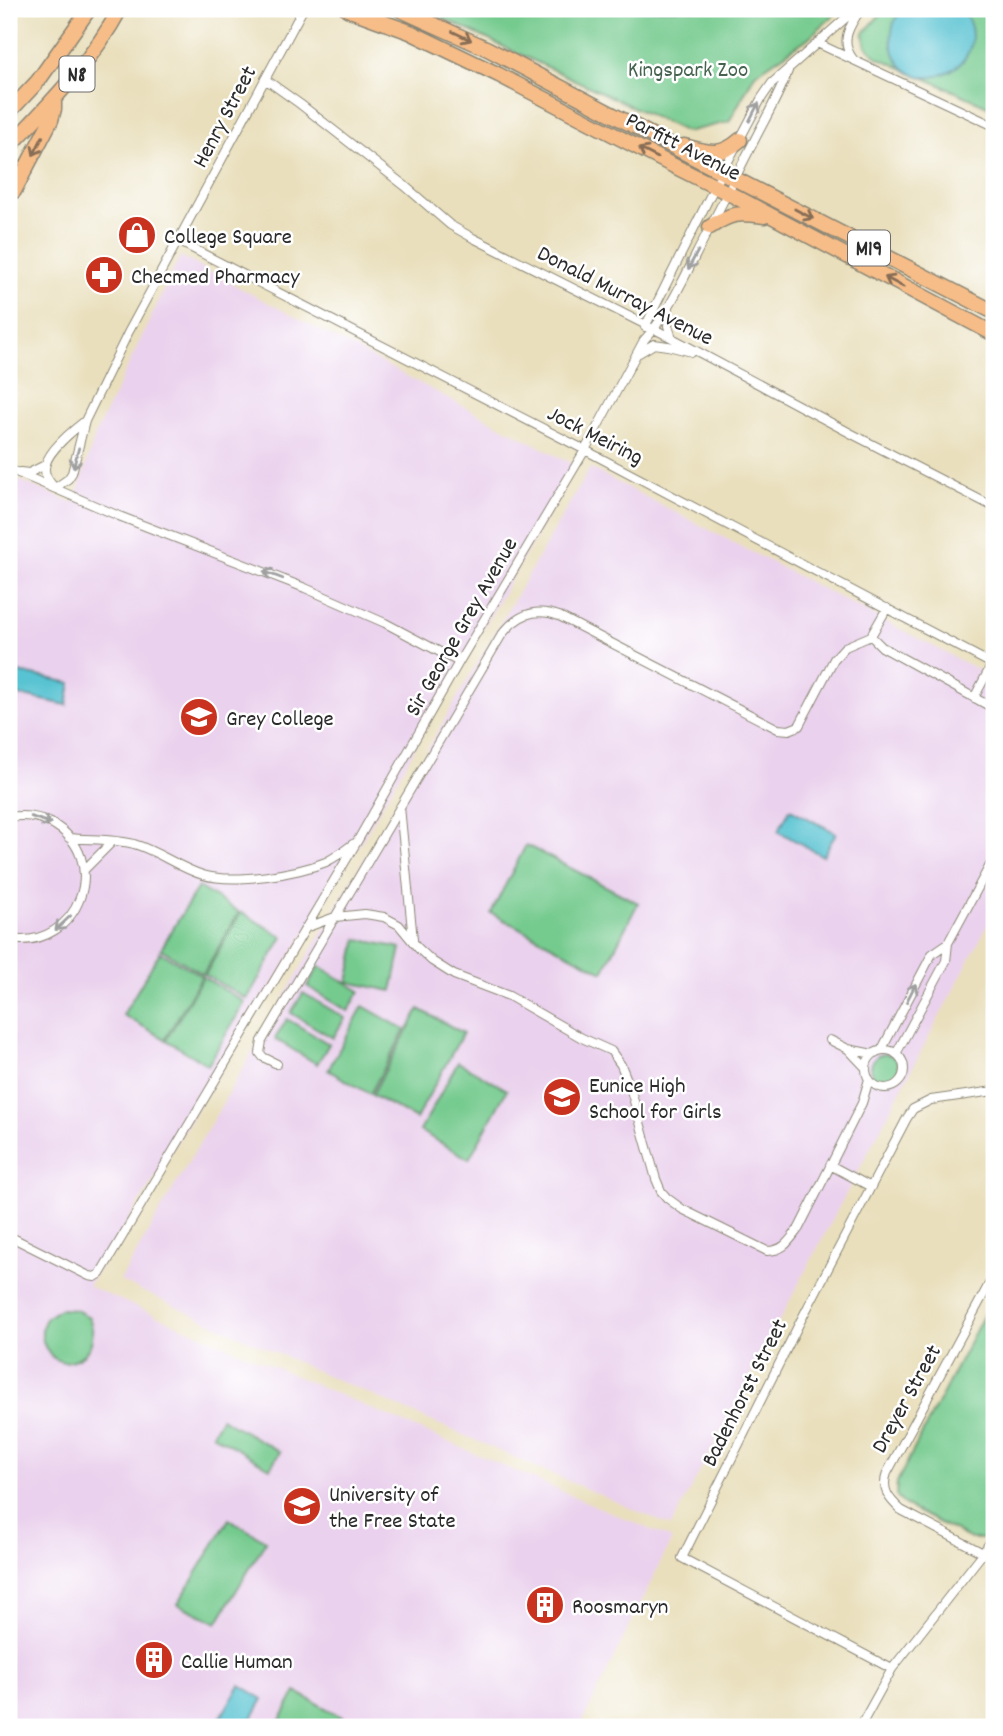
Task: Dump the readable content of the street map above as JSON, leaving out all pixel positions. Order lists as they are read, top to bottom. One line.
{"streets":{"highway":["N8","Parfitt Avenue","M19"],"street":["Henry Street","Donald Murray Avenue","Jock Meiring","Sir George Grey Avenue","Badenhorst Street","Dreyer Street"]},"crossings":[["Henry Street","Donald Murray Avenue"],["Henry Street","Jock Meiring"],["Parfitt Avenue","Sir George Grey Avenue"],["Donald Murray Avenue","Sir George Grey Avenue"],["Jock Meiring","Sir George Grey Avenue"]],"parks":["Kingspark Zoo"],"places":{"shop":["College Square"],"pharmacy":["Checmed Pharmacy"],"school or university":["Grey College","Eunice High School for Girls","University of the Free State"],"building":["Roosmaryn","Callie Human"]}}
